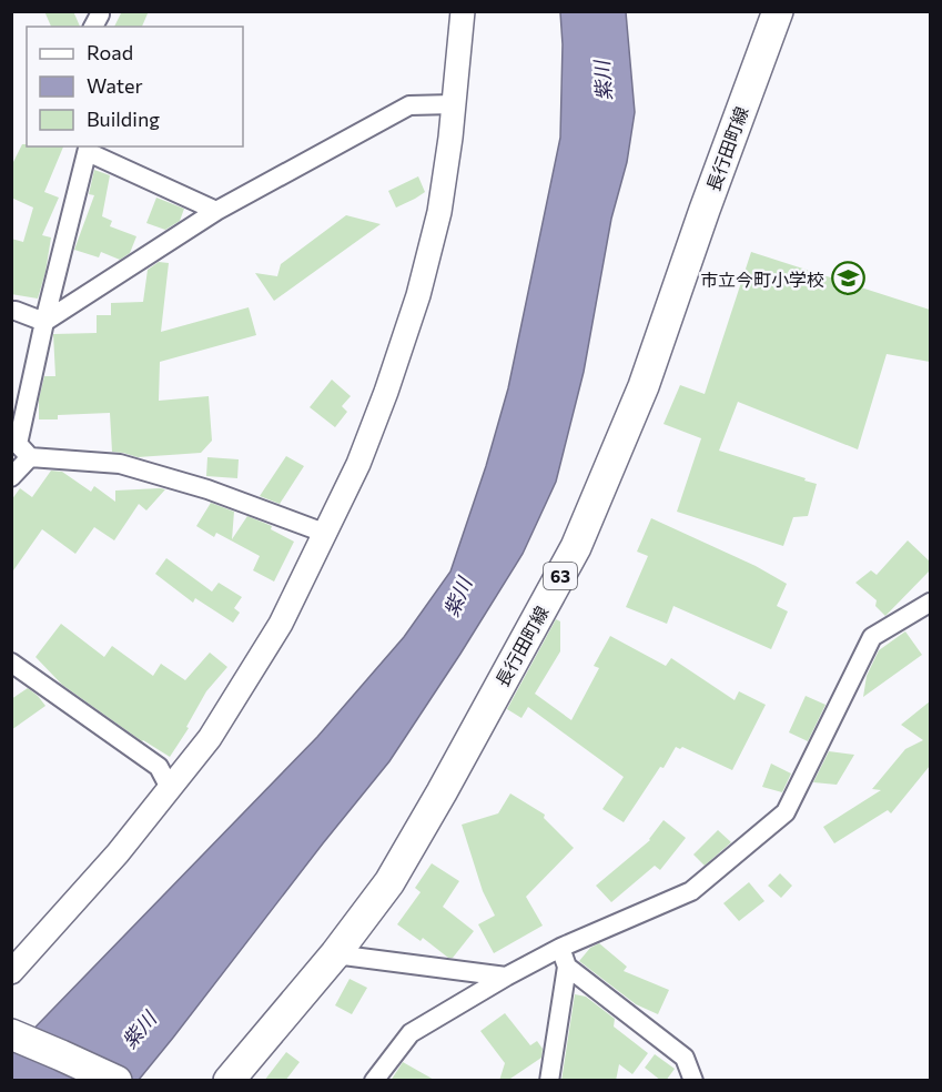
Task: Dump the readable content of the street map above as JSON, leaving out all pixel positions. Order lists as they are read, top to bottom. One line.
{"streets":{"main road":["長行田町線","63"]},"water":["紫川"],"places":{"school or university":["市立今町小学校"]},"legend":["Road","Water","Building"]}
